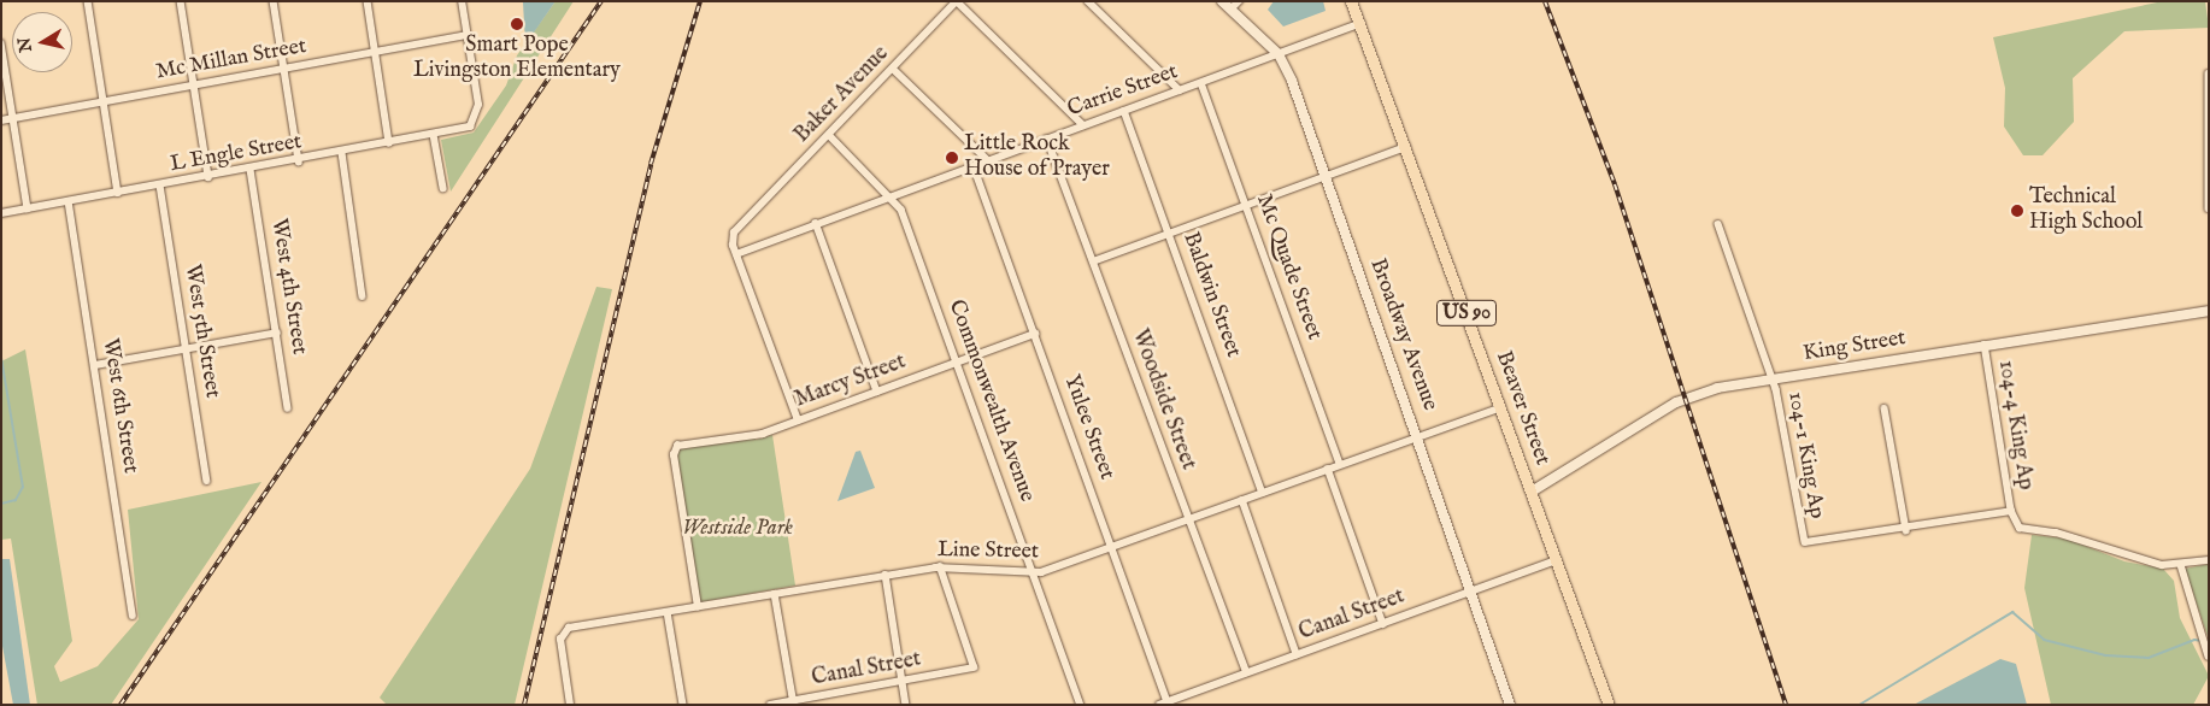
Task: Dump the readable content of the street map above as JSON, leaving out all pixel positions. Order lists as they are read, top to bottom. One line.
{"streets":{"main road":["US 90","Beaver Street"],"street":["Mc Millan Street","Carrie Street","Baker Avenue","L Engle Street","Mc Quade Street","West 4th Street","Baldwin Street","West 5th Street","Broadway Avenue","King Street","Marcy Street","Woodside Street","Commonwealth Avenue","West 6th Street","104-4 King Ap","Yulee Street","104-1 King Ap","Line Street","Canal Street"]},"crossings":[["Mc Millan Street","L Engle Street"],["Carrie Street","Baker Avenue"],["Carrie Street","Mc Quade Street"],["Carrie Street","Baldwin Street"],["Carrie Street","Broadway Avenue"],["Carrie Street","Woodside Street"],["Carrie Street","Commonwealth Avenue"],["Carrie Street","Beaver Street"],["Carrie Street","Yulee Street"],["Baker Avenue","Commonwealth Avenue"],["L Engle Street","West 4th Street"],["L Engle Street","West 5th Street"],["L Engle Street","West 6th Street"],["Mc Quade Street","Line Street"],["Baldwin Street","Line Street"],["Broadway Avenue","Line Street"],["Broadway Avenue","Canal Street"],["King Street","Beaver Street"],["King Street","104-4 King Ap"],["King Street","104-1 King Ap"],["Marcy Street","Commonwealth Avenue"],["Marcy Street","Yulee Street"],["Marcy Street","Line Street"],["Woodside Street","Line Street"],["Woodside Street","Canal Street"],["Commonwealth Avenue","Line Street"],["Beaver Street","Line Street"],["Beaver Street","Canal Street"],["Yulee Street","Line Street"],["Yulee Street","Canal Street"],["Line Street","Canal Street"]],"parks":["Westside Park"],"places":["Smart Pope Livingston Elementary","Little Rock House of Prayer","Technical High School"],"north":"left"}
